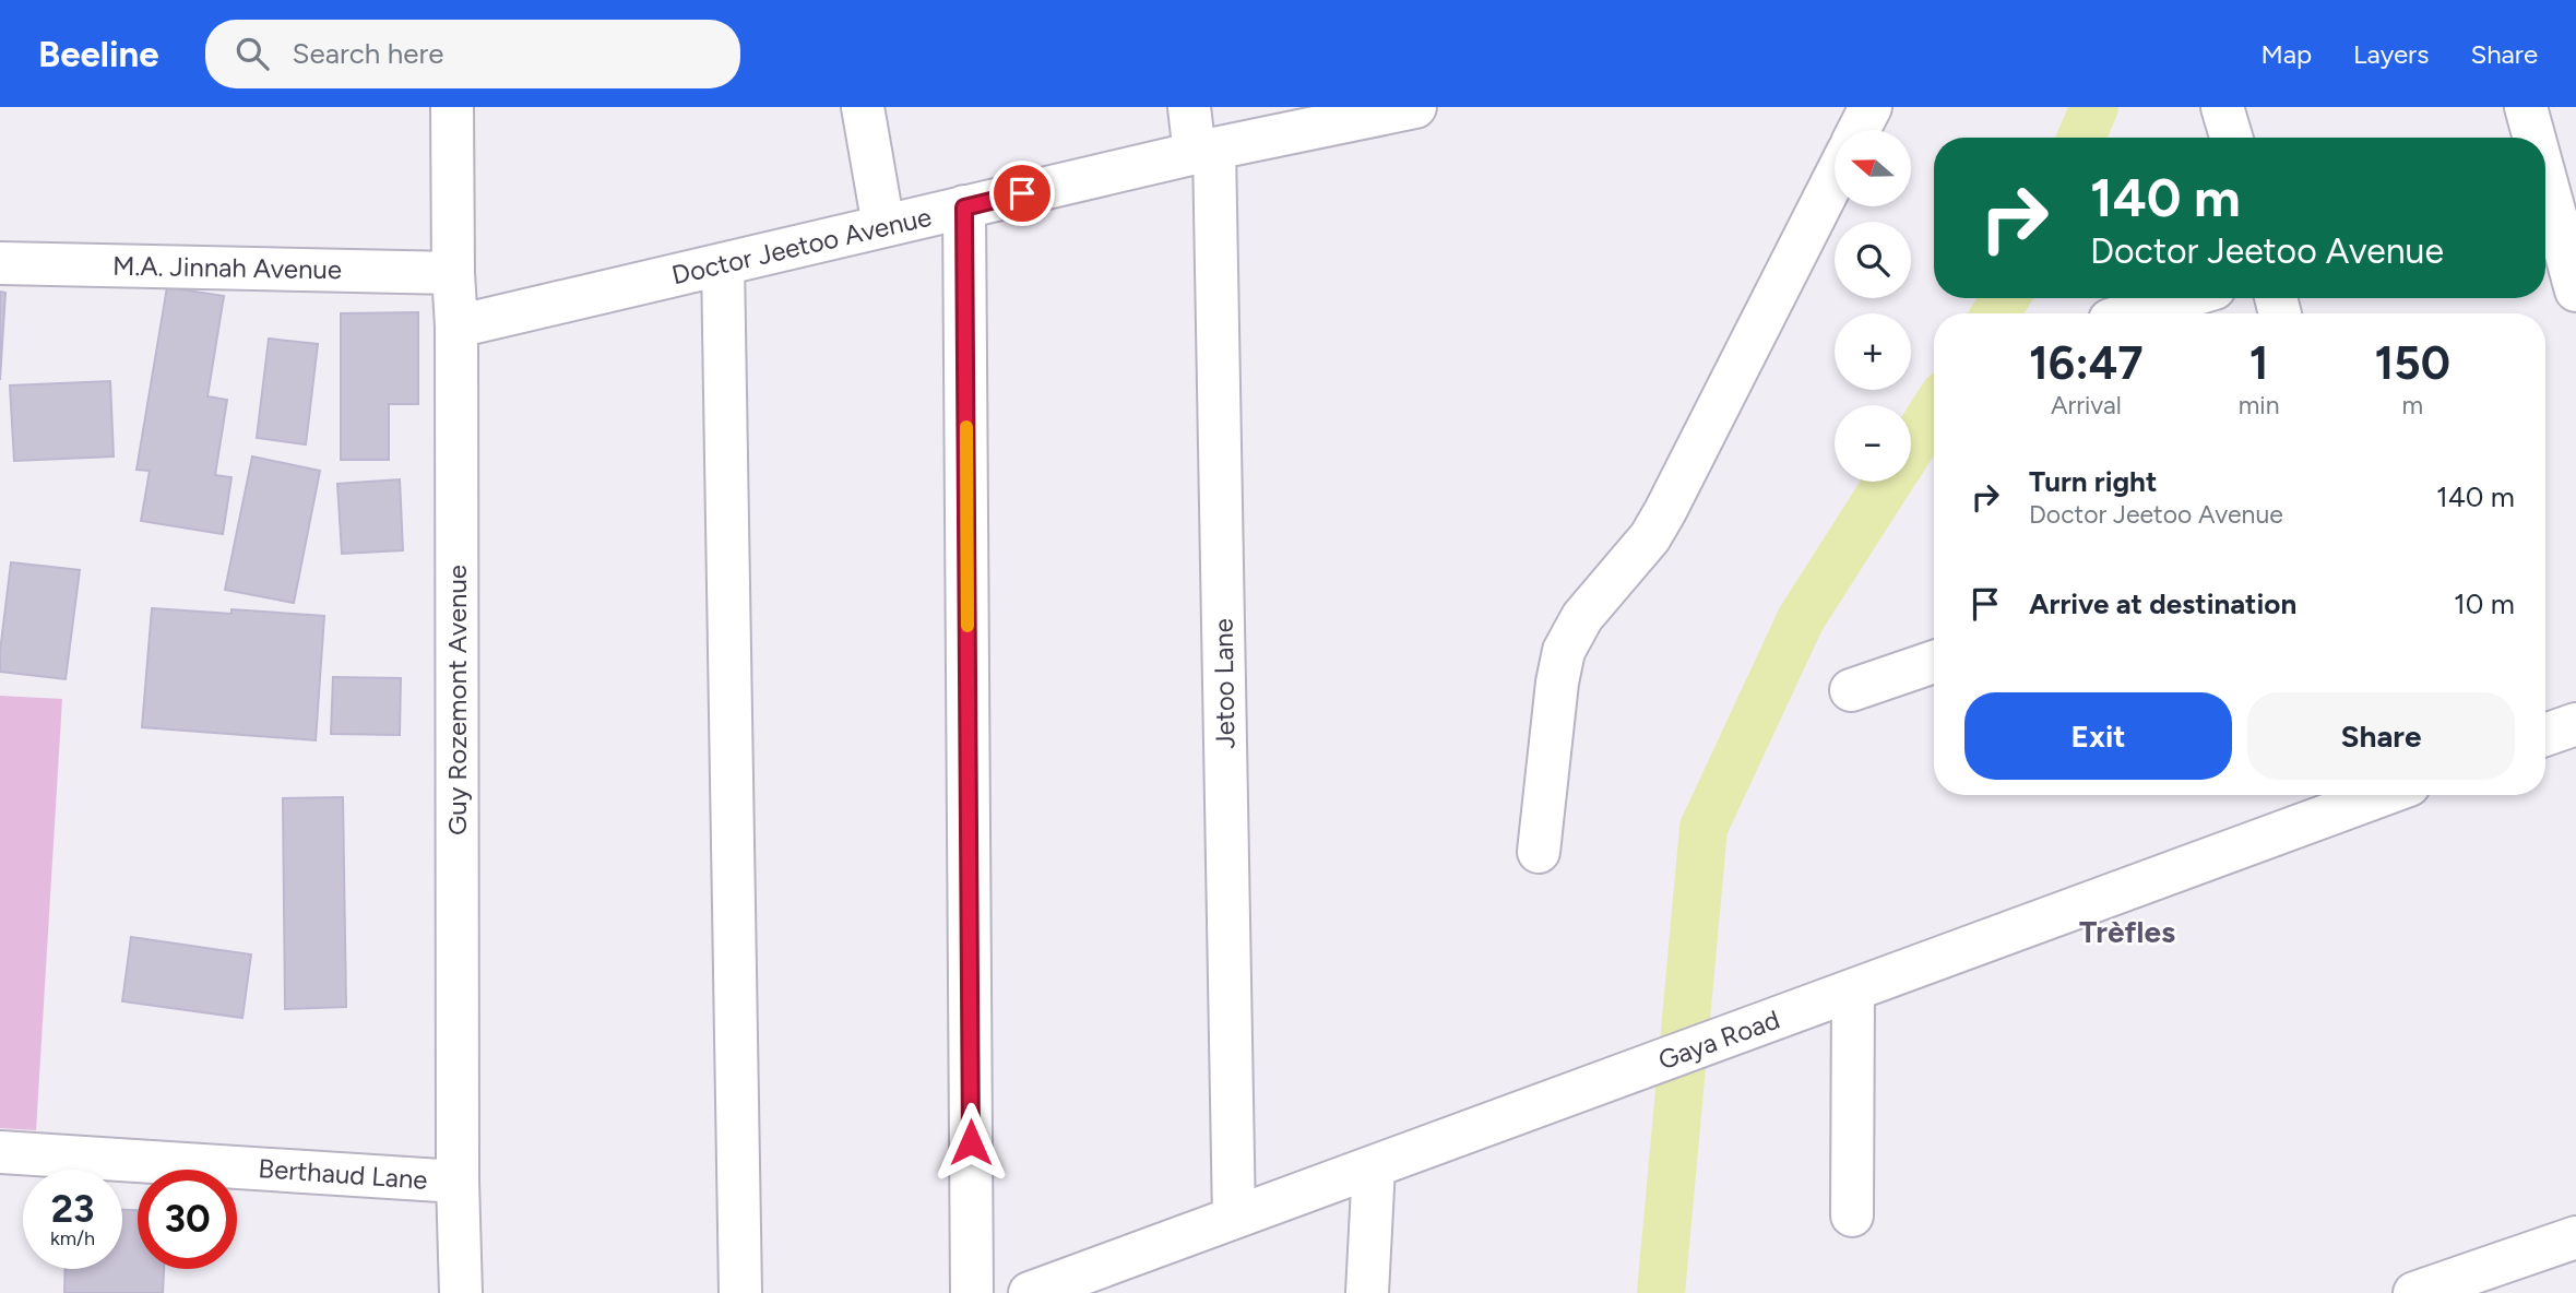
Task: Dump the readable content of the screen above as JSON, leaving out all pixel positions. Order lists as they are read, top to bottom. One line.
{"streets":{"street":["Doctor Jeetoo Avenue","M.A. Jinnah Avenue","Jetoo Lane","Guy Rozemont Avenue","Gaya Road","Berthaud Lane"]},"crossings":[["Doctor Jeetoo Avenue","Jetoo Lane"],["Doctor Jeetoo Avenue","Guy Rozemont Avenue"],["M.A. Jinnah Avenue","Guy Rozemont Avenue"],["Jetoo Lane","Gaya Road"],["Guy Rozemont Avenue","Berthaud Lane"]],"districts":["Trèfles"],"north":"left","page":{"header":"Beeline","search":"Search here","nav":["Map","Layers","Share"],"map_buttons":["+","−"],"turn":["140 m","Doctor Jeetoo Avenue"],"eta":["16:47","Arrival","1","min","150","m"],"list":[{"name":"Turn right","note":"Doctor Jeetoo Avenue","value":"140 m"},{"name":"Arrive at destination","value":"10 m"}],"buttons":["Exit","Share"],"speed":"23 km/h","limit":"30"}}
